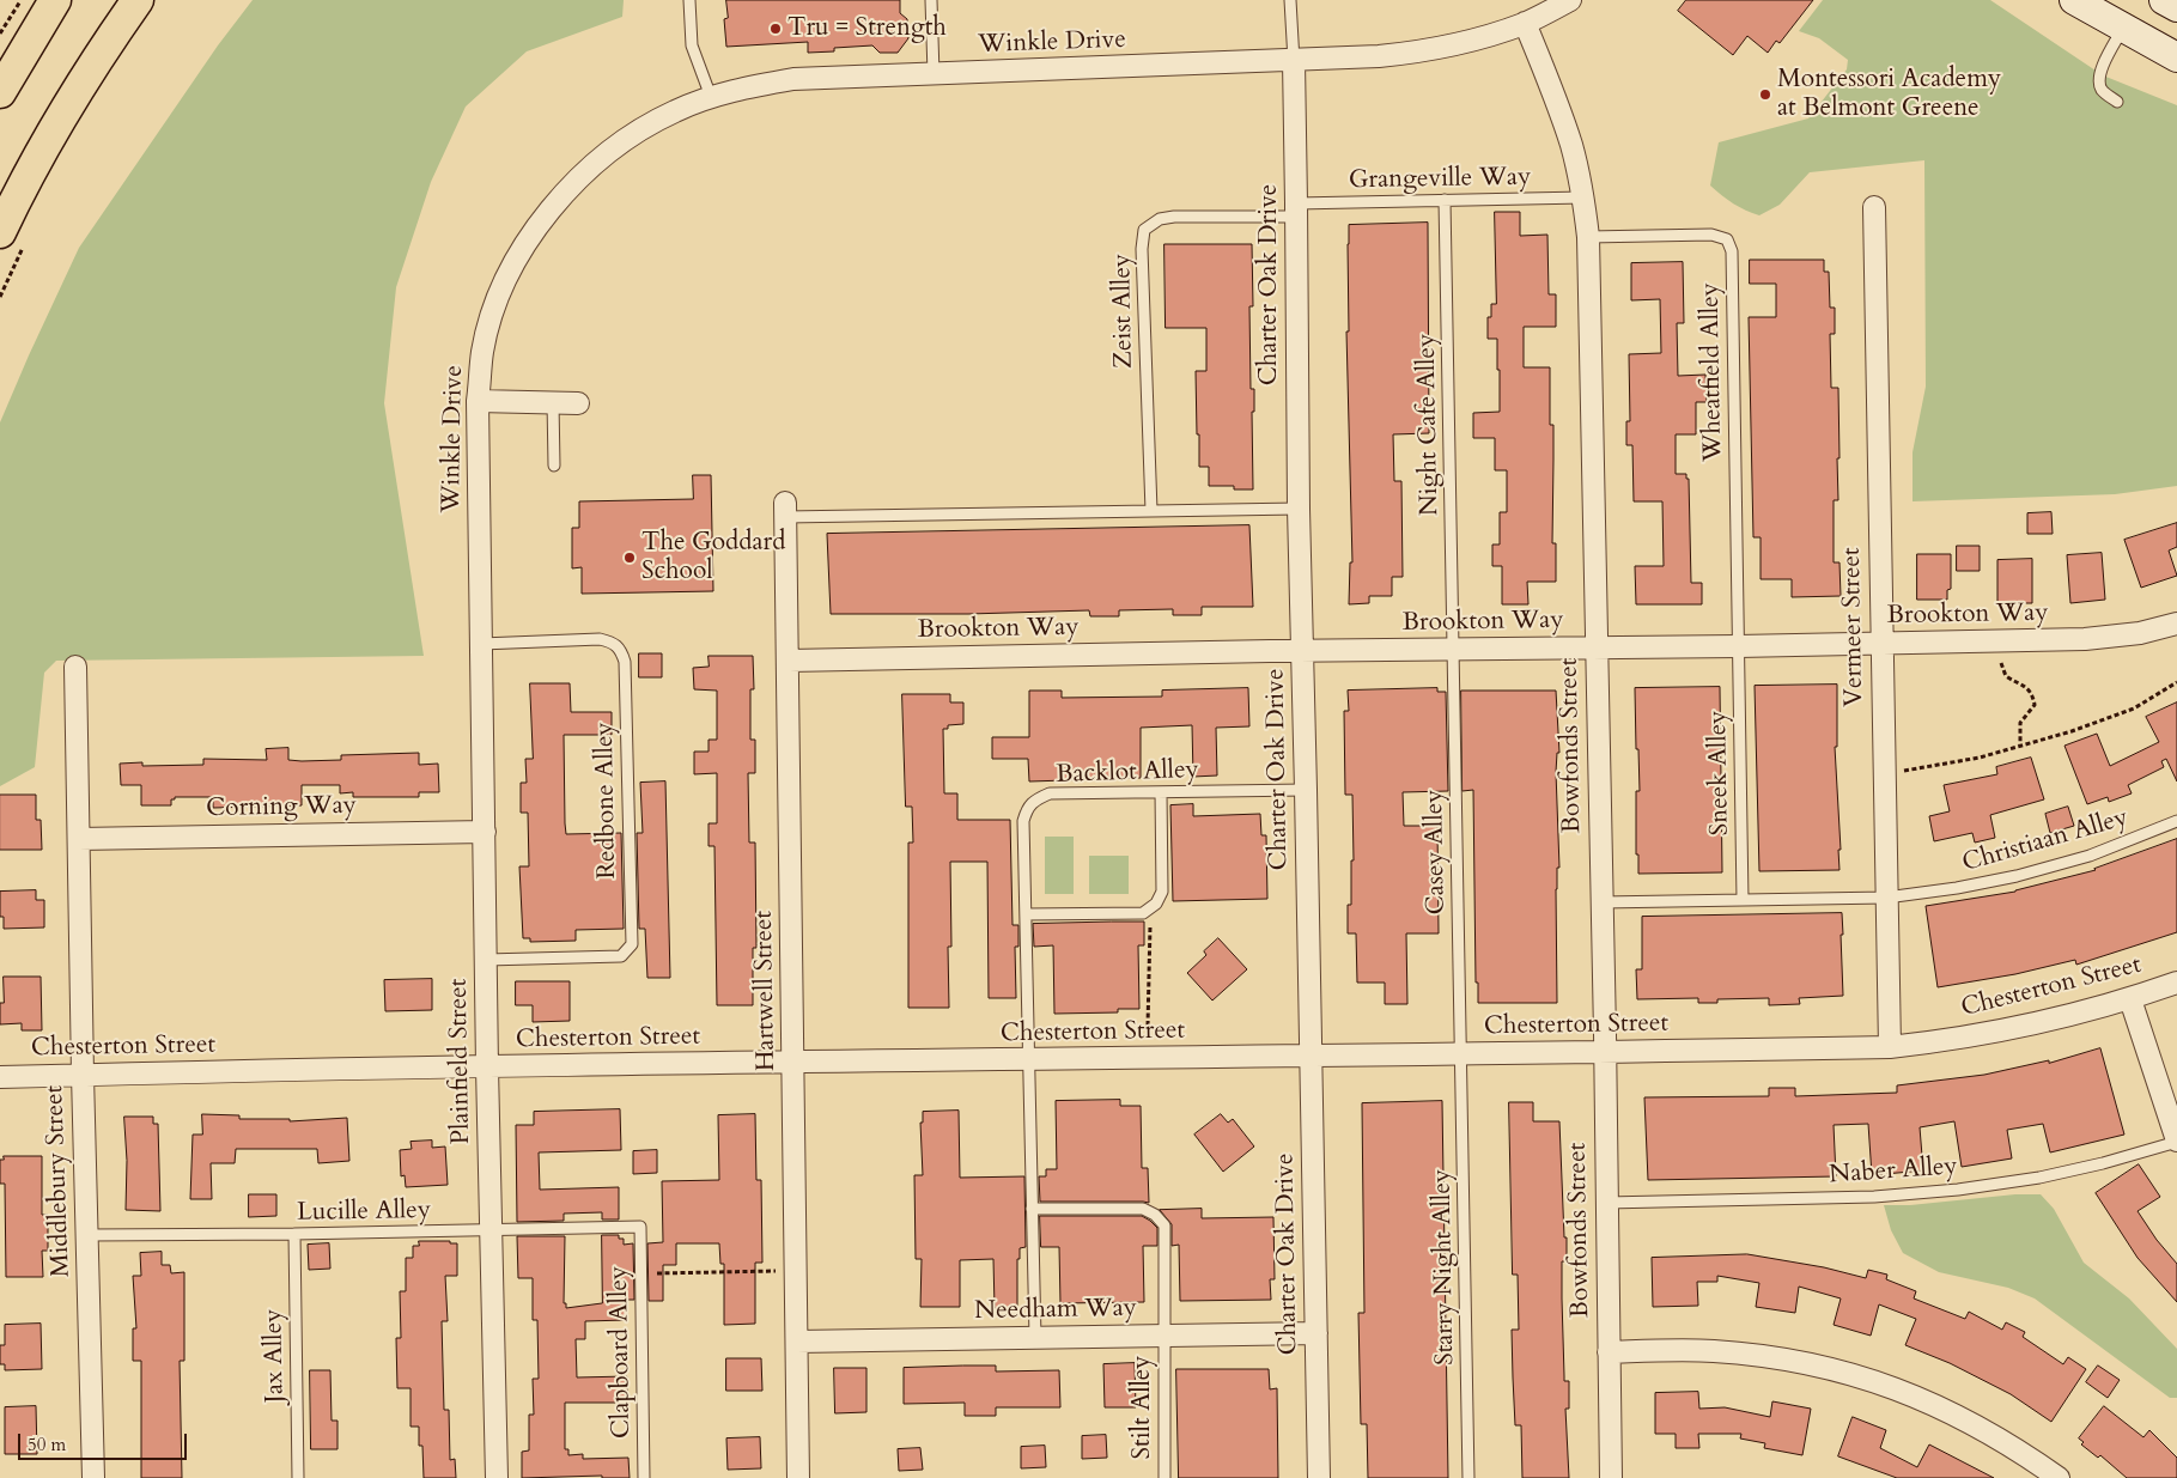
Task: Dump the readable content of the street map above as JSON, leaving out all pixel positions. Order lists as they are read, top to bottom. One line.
{"streets":{"street":["Winkle Drive","Charter Oak Drive","Brookton Way","Vermeer Street","Bowfonds Street","Corning Way","Chesterton Street","Hartwell Street","Plainfield Street","Middlebury Street","Needham Way"],"lane":["Grangeville Way","Zeist Alley","Wheatfield Alley","Night Cafe Alley","Backlot Alley","Sneek Alley","Redbone Alley","Christiaan Alley","Casey Alley","Naber Alley","Lucille Alley","Starry Night Alley","Clapboard Alley","Jax Alley","Stilt Alley"]},"crossings":[["Winkle Drive","Charter Oak Drive"],["Winkle Drive","Bowfonds Street"],["Winkle Drive","Redbone Alley"],["Winkle Drive","Plainfield Street"],["Grangeville Way","Charter Oak Drive"],["Grangeville Way","Zeist Alley"],["Grangeville Way","Night Cafe Alley"],["Grangeville Way","Bowfonds Street"],["Charter Oak Drive","Zeist Alley"],["Charter Oak Drive","Brookton Way"],["Charter Oak Drive","Backlot Alley"],["Charter Oak Drive","Chesterton Street"],["Charter Oak Drive","Needham Way"],["Wheatfield Alley","Brookton Way"],["Wheatfield Alley","Bowfonds Street"],["Wheatfield Alley","Sneek Alley"],["Night Cafe Alley","Brookton Way"],["Night Cafe Alley","Casey Alley"],["Brookton Way","Vermeer Street"],["Brookton Way","Bowfonds Street"],["Brookton Way","Sneek Alley"],["Brookton Way","Casey Alley"],["Brookton Way","Hartwell Street"],["Vermeer Street","Christiaan Alley"],["Vermeer Street","Chesterton Street"],["Bowfonds Street","Chesterton Street"],["Bowfonds Street","Naber Alley"],["Backlot Alley","Chesterton Street"],["Backlot Alley","Needham Way"],["Backlot Alley","Stilt Alley"],["Redbone Alley","Plainfield Street"],["Corning Way","Plainfield Street"],["Corning Way","Middlebury Street"],["Casey Alley","Chesterton Street"],["Casey Alley","Starry Night Alley"],["Chesterton Street","Hartwell Street"],["Chesterton Street","Plainfield Street"],["Chesterton Street","Middlebury Street"],["Chesterton Street","Starry Night Alley"],["Hartwell Street","Needham Way"],["Plainfield Street","Lucille Alley"],["Middlebury Street","Lucille Alley"],["Lucille Alley","Clapboard Alley"],["Lucille Alley","Jax Alley"],["Needham Way","Stilt Alley"]],"places":["Tru = Strength","Montessori Academy at Belmont Greene","The Goddard School"],"scale_bar":"50 m"}
